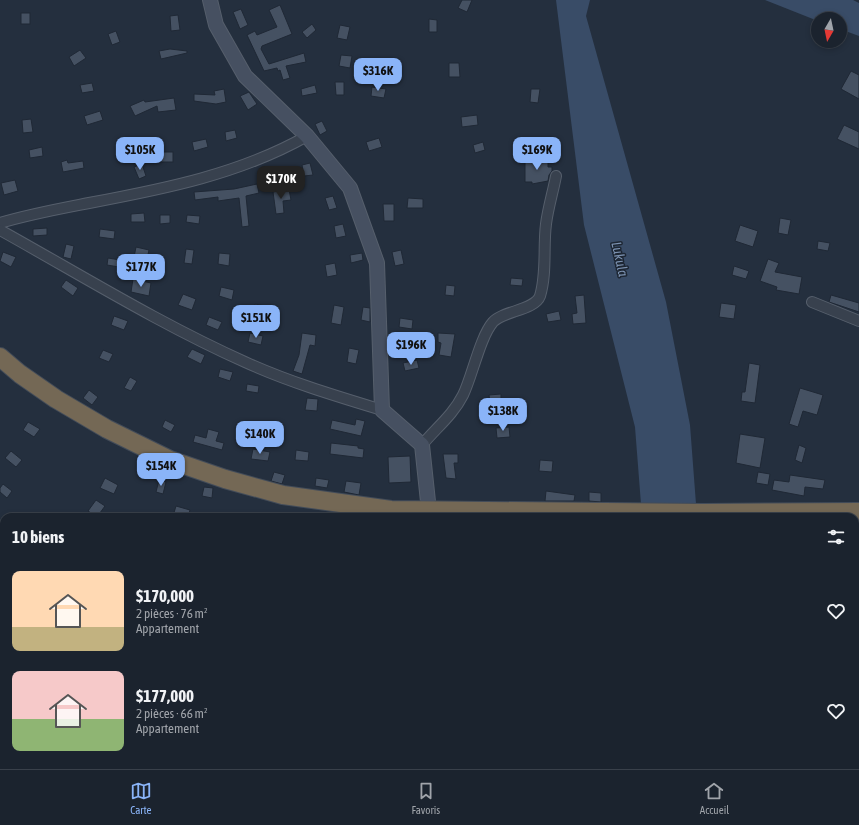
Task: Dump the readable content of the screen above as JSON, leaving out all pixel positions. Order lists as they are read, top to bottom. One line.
{"water":["Lukula"],"north":"bottom","page":{"price":["$316K","$105K","$169K","$170K","$177K","$151K","$196K","$138K","$140K","$154K"],"heading":"10 biens","list":[{"name":"$170,000","note":"2 pièces · 76 m² · Appartement"},{"name":"$177,000","note":"2 pièces · 66 m² · Appartement"}],"tabs":["Carte","Favoris","Accueil"]}}
